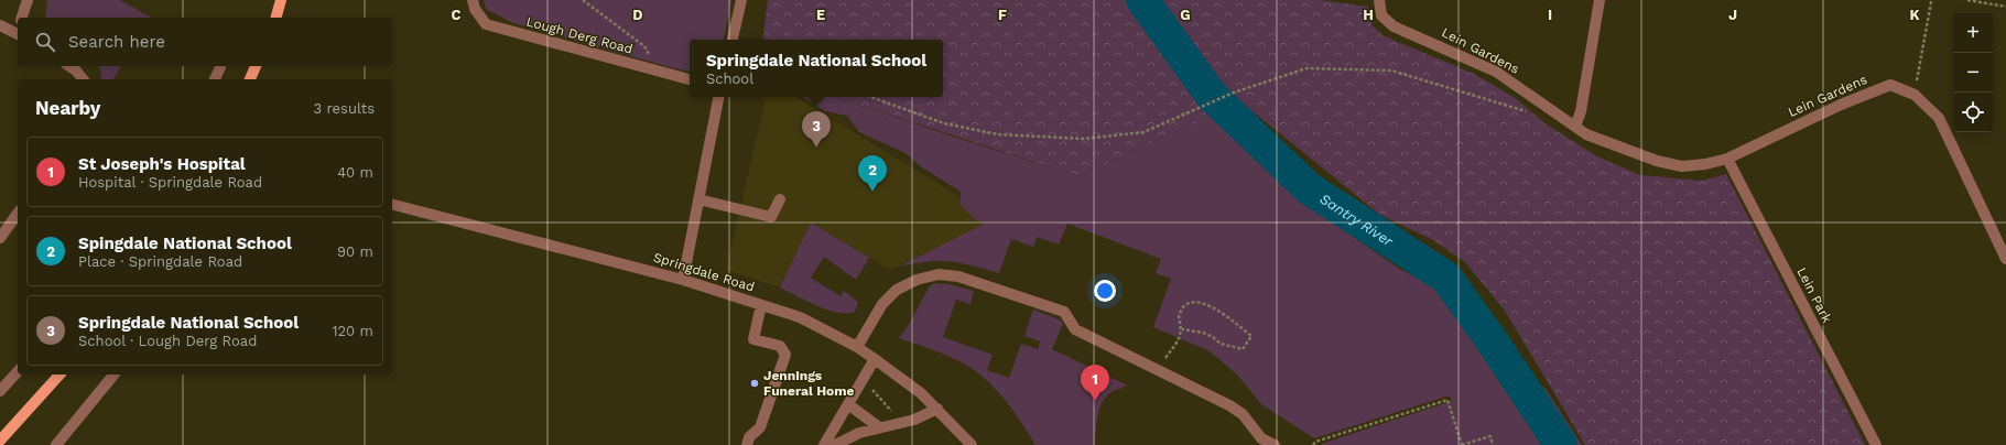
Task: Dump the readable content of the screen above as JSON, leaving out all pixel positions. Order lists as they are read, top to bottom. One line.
{"streets":{"street":["Lough Derg Road","Lein Gardens","Springdale Road","Lein Park"]},"crossings":[["Lein Gardens","Lein Park"]],"water":["Santry River"],"places":["Jennings Funeral Home"],"page":{"map_buttons":["+","−"],"search":"Search here","popup":["Springdale National School","School"],"heading":["Nearby","3 results"],"pins":["3","2","1"],"list":[{"mark":"1","name":"St Joseph's Hospital","note":"Hospital · Springdale Road","value":"40 m"},{"mark":"2","name":"Spingdale National School","note":"Place · Springdale Road","value":"90 m"},{"mark":"3","name":"Springdale National School","note":"School · Lough Derg Road","value":"120 m"}]},"grid":{"columns":["C","D","E","F","G","H","I","J","K"]}}
